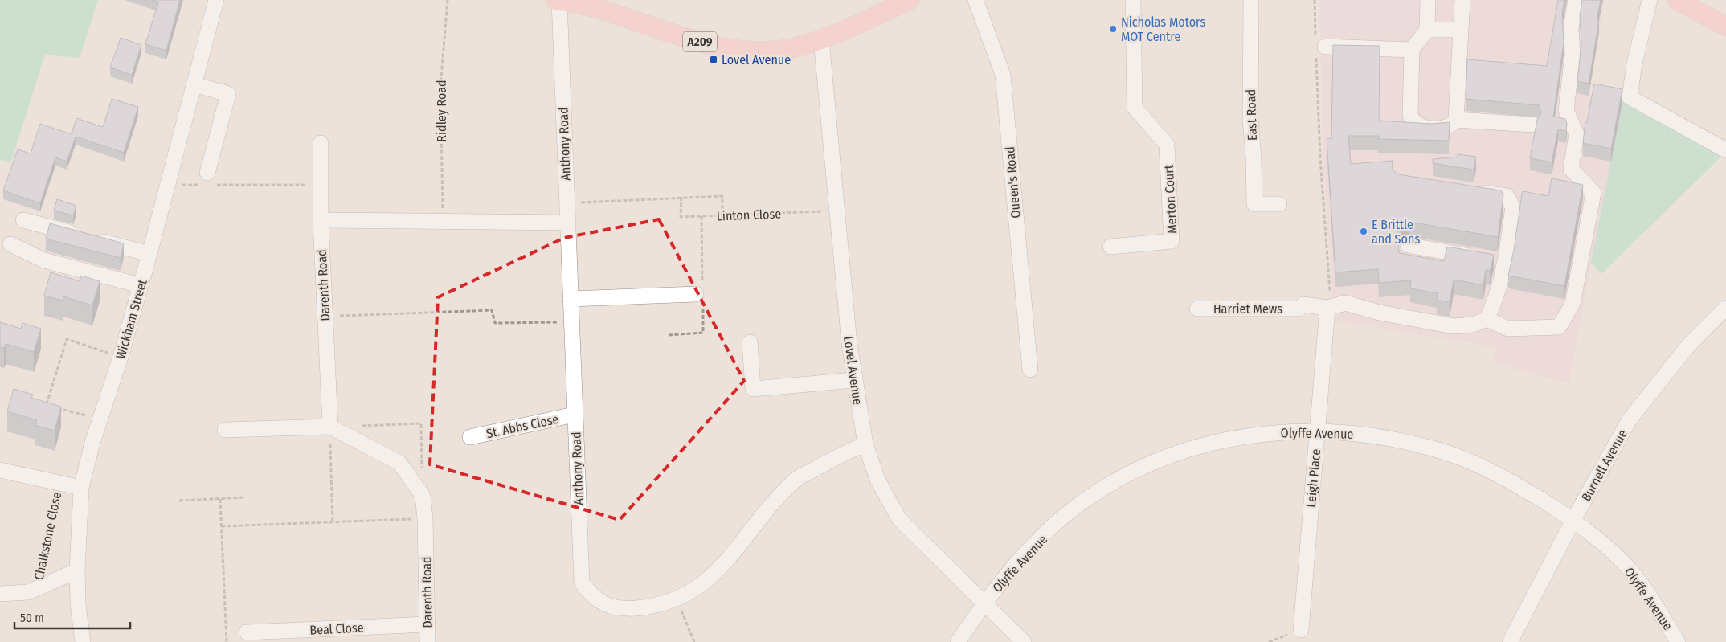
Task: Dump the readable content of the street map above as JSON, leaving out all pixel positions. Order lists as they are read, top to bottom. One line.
{"streets":{"main road":["A209"],"street":["East Road","Anthony Road","Queen's Road","Merton Court","Darenth Road","Harriet Mews","Wickham Street","Lovel Avenue","St. Abbs Close","Olyffe Avenue","Burnell Avenue","Leigh Place","Chalkstone Close","Beal Close"],"path":["Ridley Road","Linton Close"]},"crossings":[["A209","Anthony Road"],["A209","Lovel Avenue"],["Anthony Road","Linton Close"],["Anthony Road","Lovel Avenue"],["Anthony Road","St. Abbs Close"],["Linton Close","Lovel Avenue"],["Darenth Road","Beal Close"],["Harriet Mews","Leigh Place"],["Wickham Street","Chalkstone Close"],["Lovel Avenue","Olyffe Avenue"],["Olyffe Avenue","Burnell Avenue"],["Olyffe Avenue","Leigh Place"]],"places":{"other":["Nicholas Motors MOT Centre","E Brittle and Sons"],"transit":["Lovel Avenue"]},"scale_bar":"50 m"}
